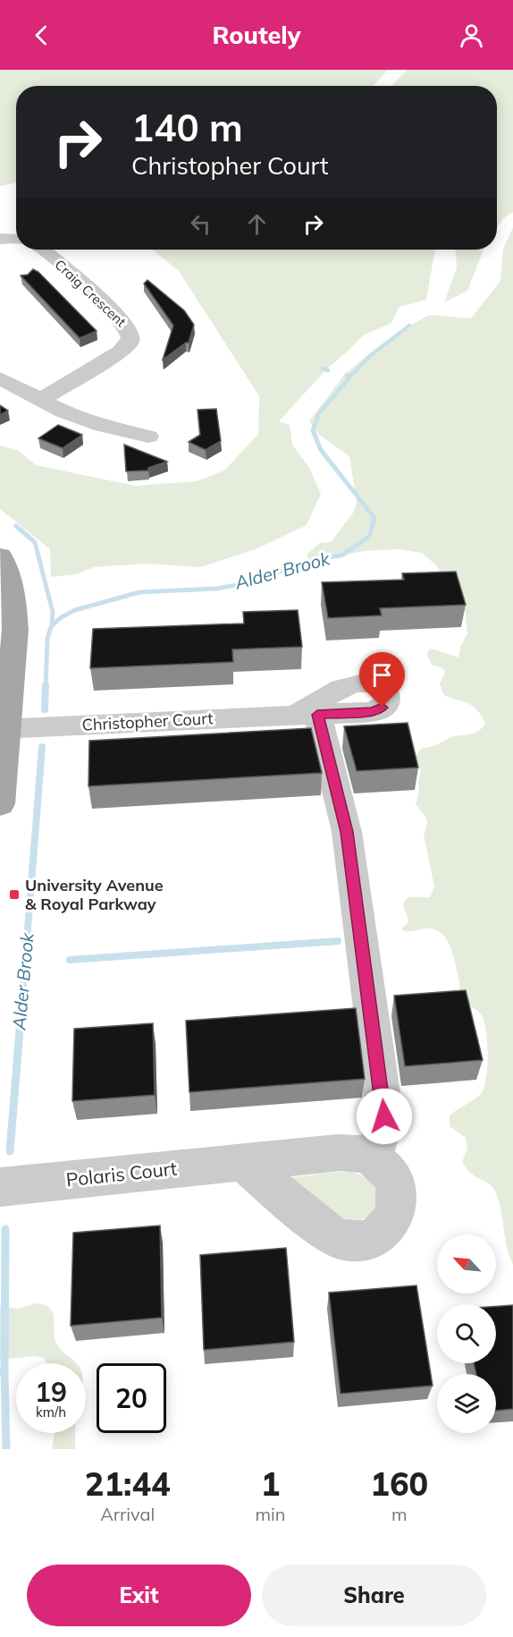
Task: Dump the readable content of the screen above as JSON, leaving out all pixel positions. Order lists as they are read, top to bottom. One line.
{"streets":{"street":["Craig Crescent","Christopher Court","Polaris Court"]},"crossings":[["Christopher Court","Polaris Court"]],"water":["Alder Brook"],"places":{"transit":["University Avenue & Royal Parkway"]},"north":"top left","page":{"header":"Routely","turn":["140 m","Christopher Court"],"speed":"19 km/h","limit":"20","eta":["21:44","Arrival","1","min","160","m"],"buttons":["Exit","Share"]}}
